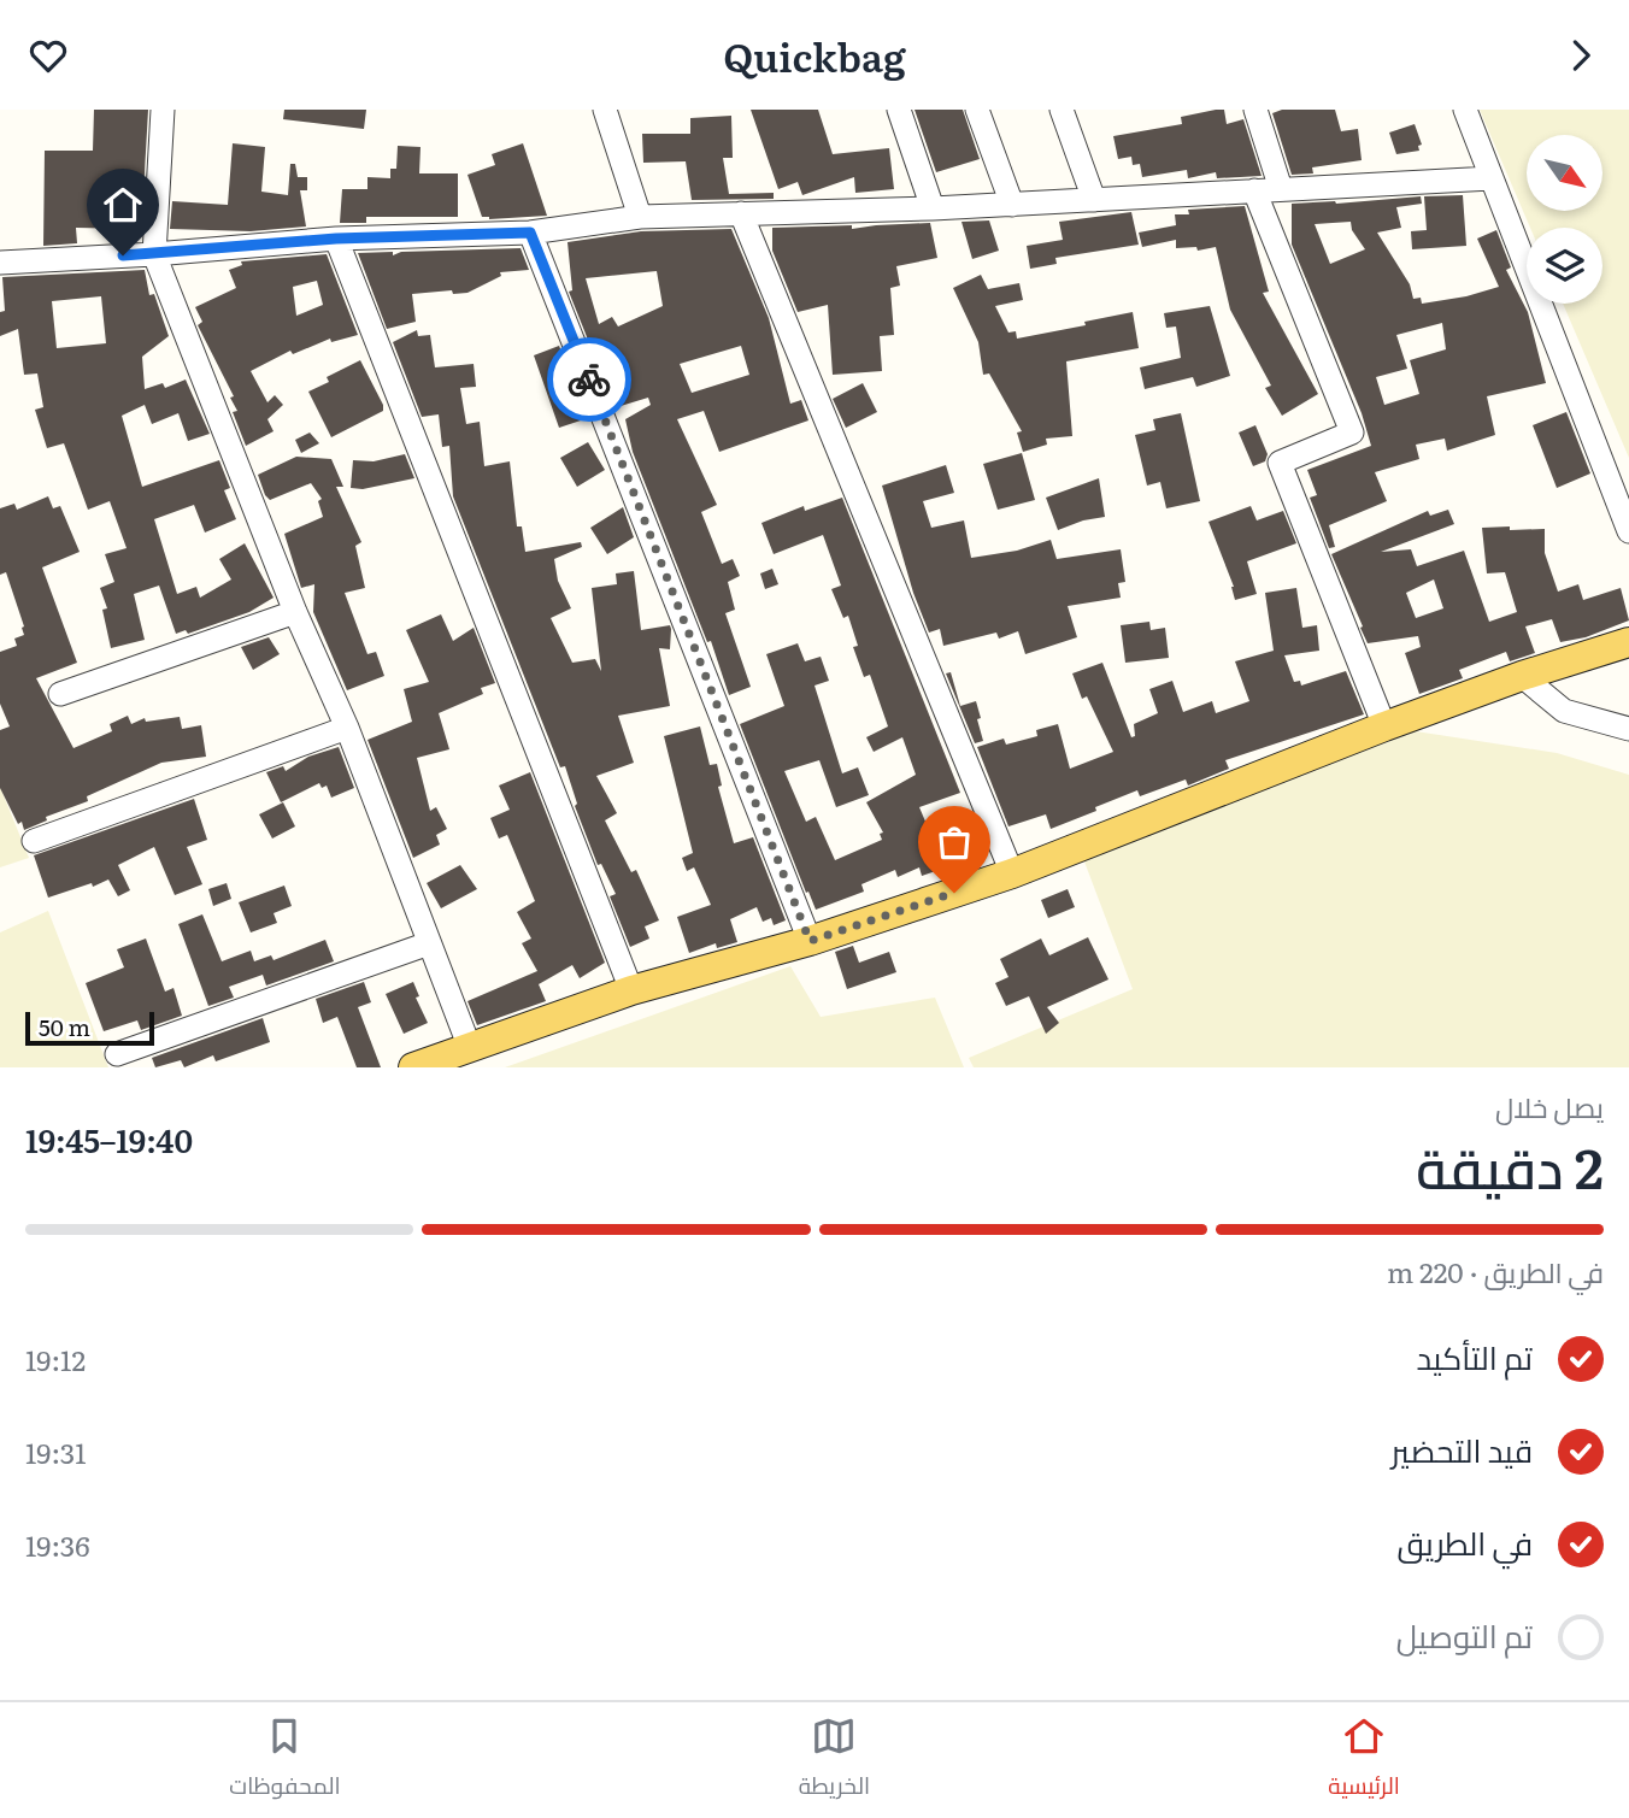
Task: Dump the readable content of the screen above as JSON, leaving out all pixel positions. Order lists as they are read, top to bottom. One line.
{"scale_bar":"50 m","north":"bottom right","page":{"header":"Quickbag","scale":"50 m","heading":["2 دقيقة","يصل خلال","19:40–19:45"],"bar":"في الطريق · 220 m","list":[["تم التأكيد","19:12"],["قيد التحضير","19:31"],["في الطريق","19:36"],"تم التوصيل"],"tabs":["الرئيسية","الخريطة","المحفوظات"]}}
